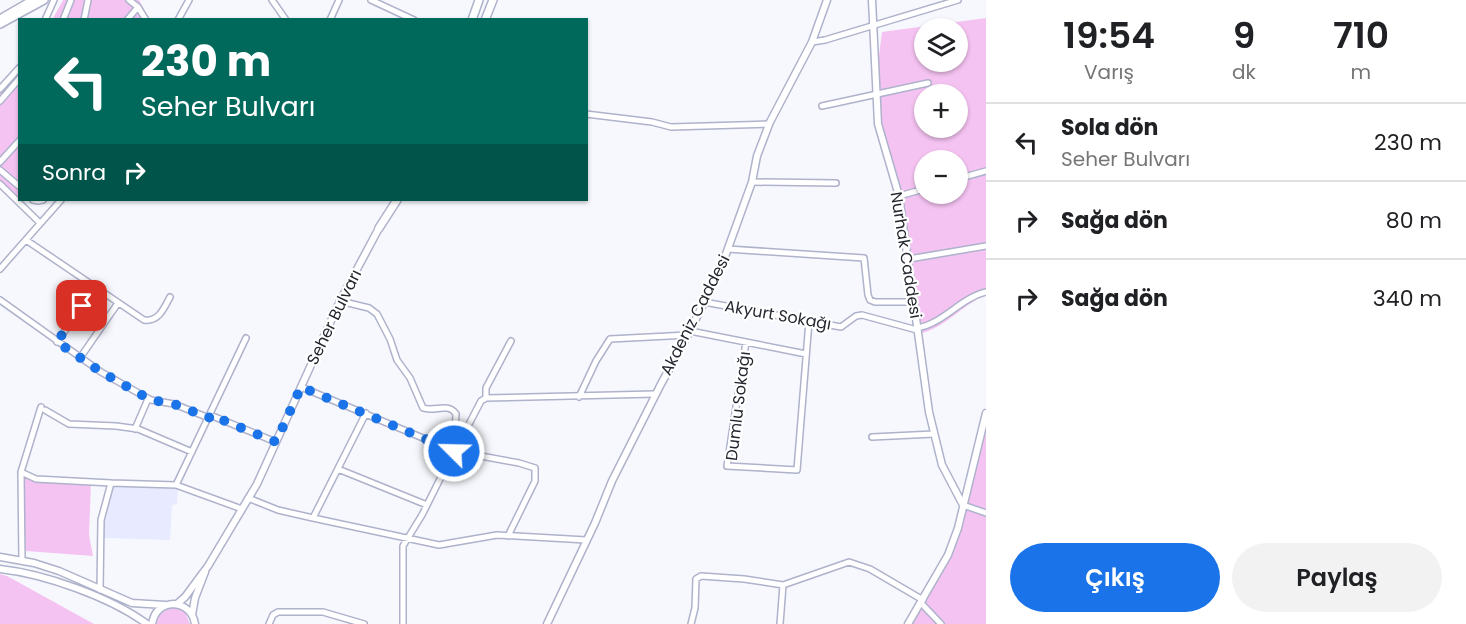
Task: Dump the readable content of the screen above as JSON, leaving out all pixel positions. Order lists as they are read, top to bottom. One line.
{"streets":{"main road":["Seher Bulvarı"],"street":["Nurhak Caddesi","Akdeniz Caddesi","Akyurt Sokağı","Dumlu Sokağı"]},"crossings":[["Nurhak Caddesi","Akyurt Sokağı"],["Akdeniz Caddesi","Akyurt Sokağı"],["Akdeniz Caddesi","Dumlu Sokağı"],["Akyurt Sokağı","Dumlu Sokağı"]],"page":{"eta":["19:54","Varış","9","dk","710","m"],"map_buttons":["+","−"],"turn":["230 m","Seher Bulvarı"],"list":[{"name":"Sola dön","note":"Seher Bulvarı","value":"230 m"},{"name":"Sağa dön","value":"80 m"},{"name":"Sağa dön","value":"340 m"}],"then":"Sonra","buttons":["Çıkış","Paylaş"]}}
